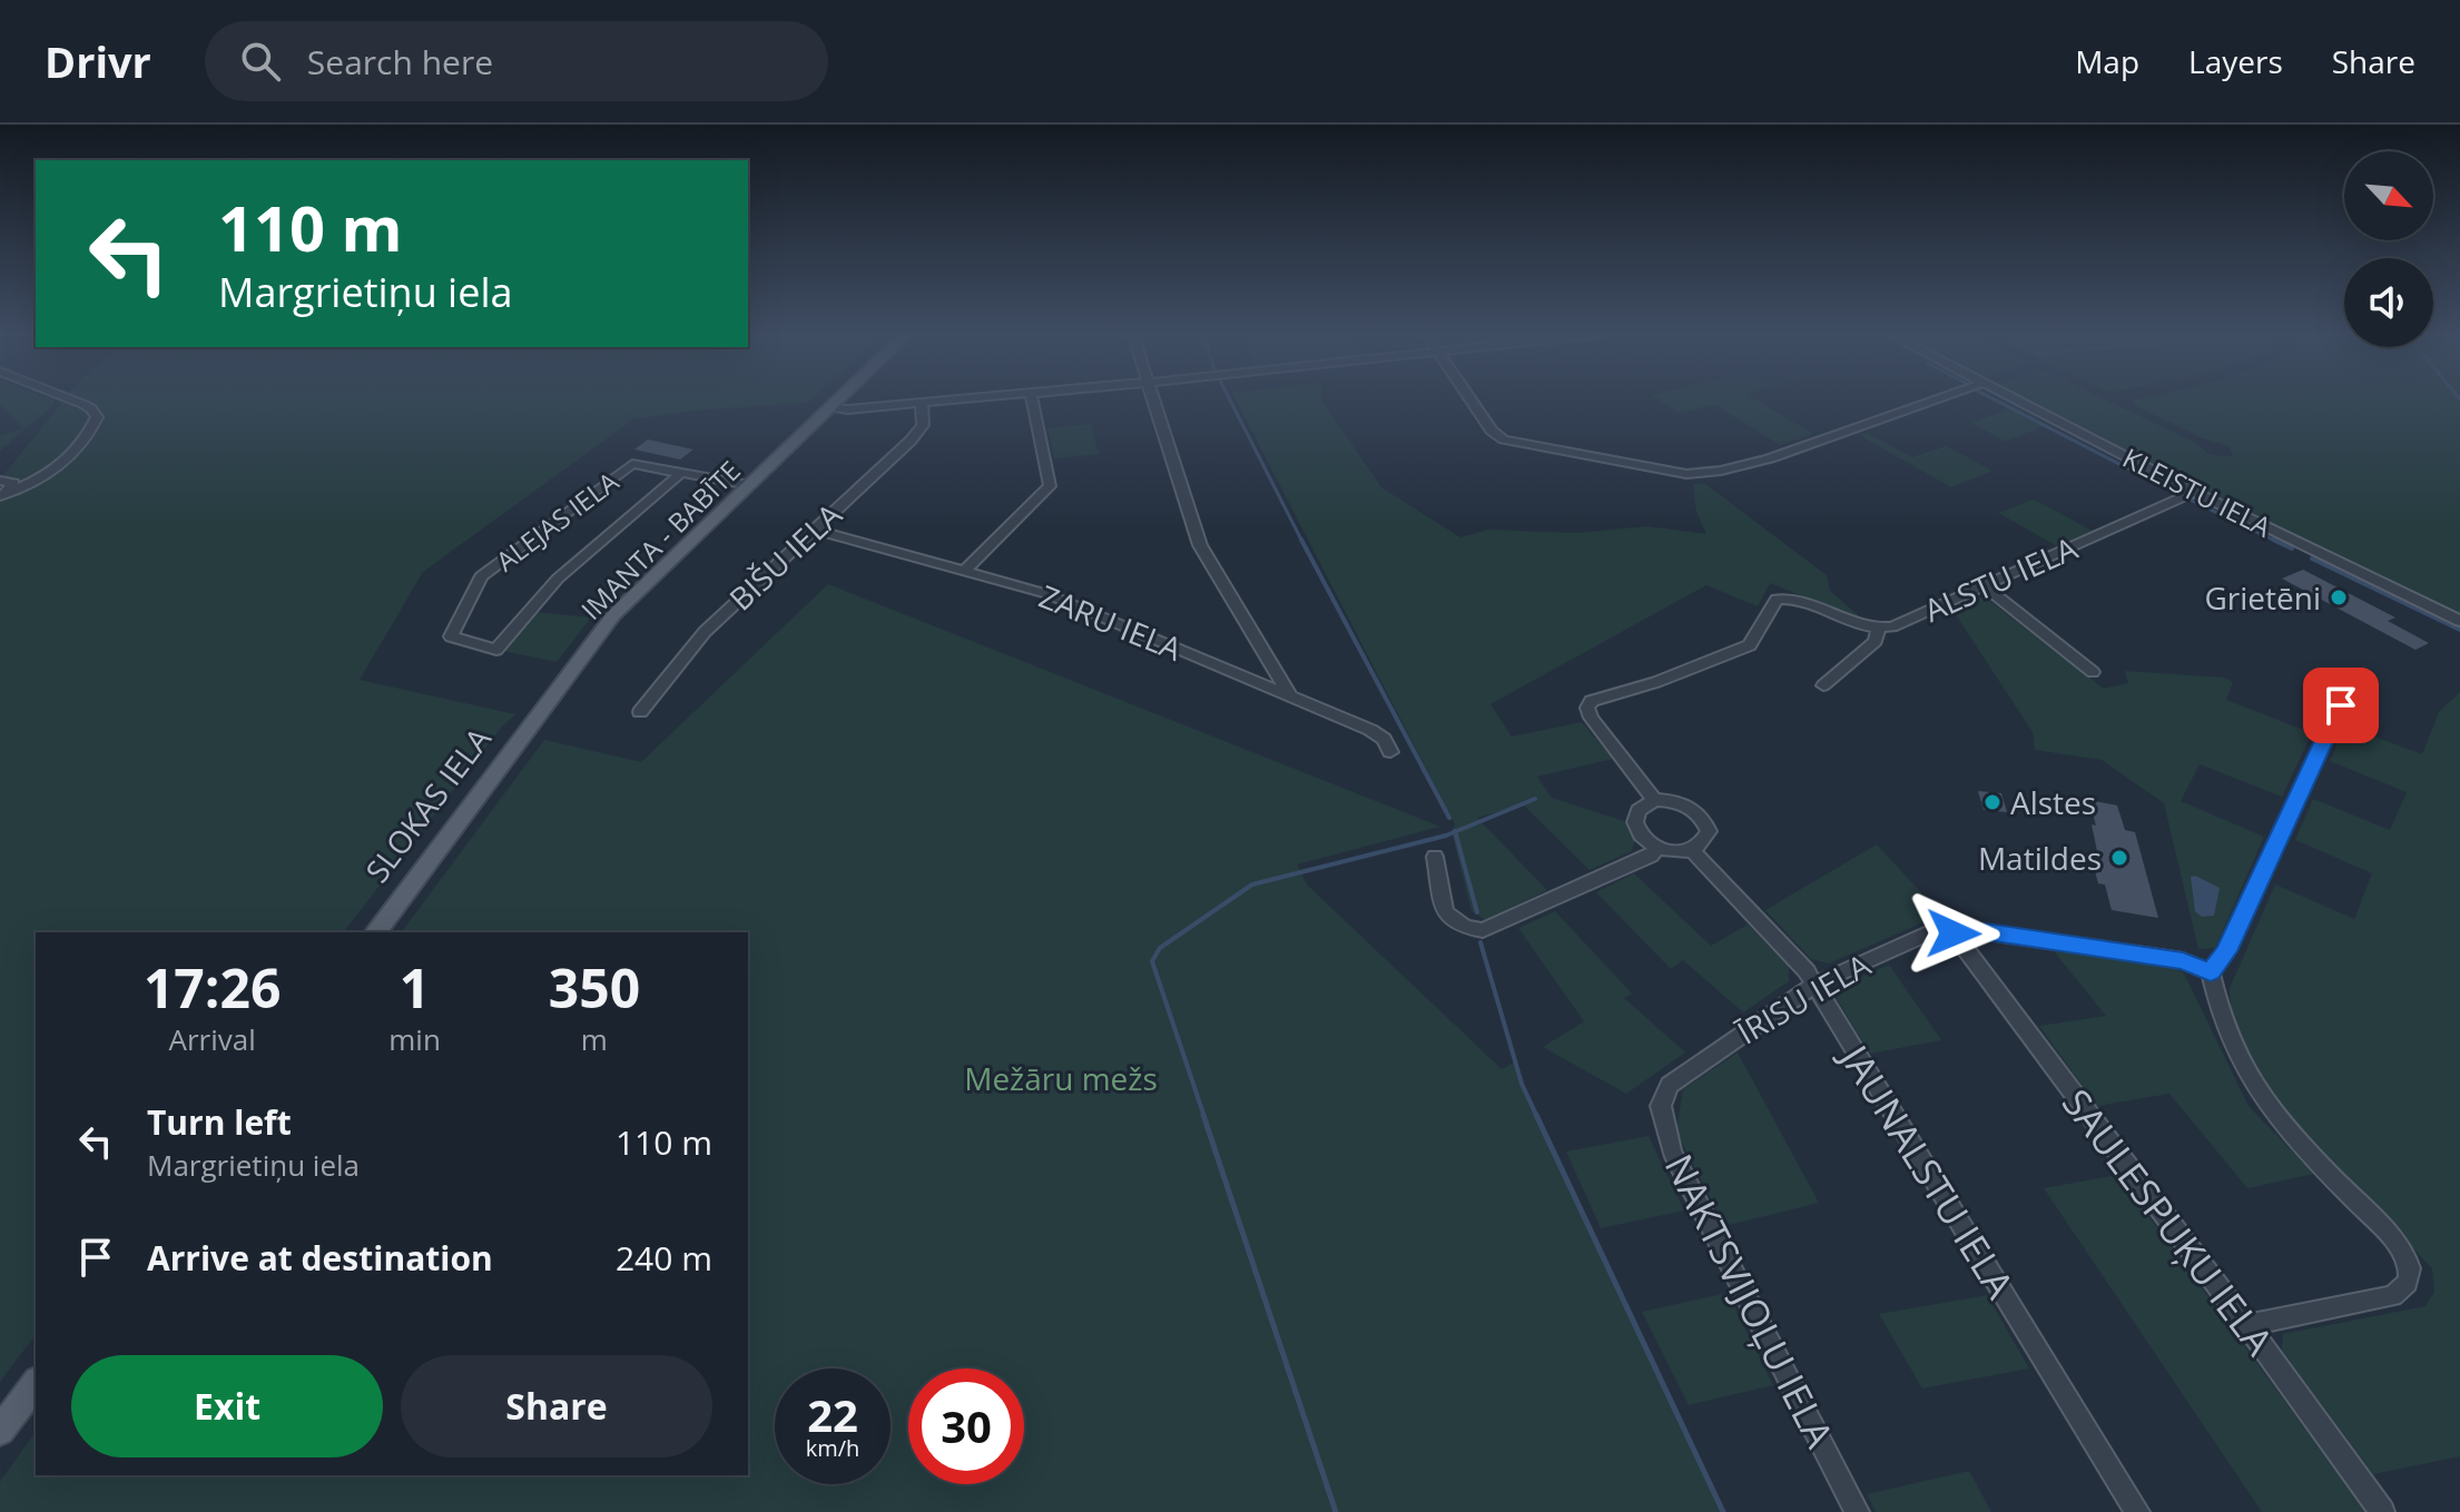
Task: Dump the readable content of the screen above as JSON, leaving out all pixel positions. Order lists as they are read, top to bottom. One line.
{"streets":{"main road":["IMANTA - BABĪTE","SLOKAS IELA"],"street":["KLEISTU IELA","ALEJAS IELA","BIŠU IELA","ALSTU IELA","ZARU IELA","ĪRISU IELA","JAUNALSTU IELA","SAULESPUĶU IELA","NAKTSVIJOĻU IELA"]},"crossings":[["KLEISTU IELA","ALSTU IELA"],["IMANTA - BABĪTE","SLOKAS IELA"],["BIŠU IELA","ZARU IELA"],["ĪRISU IELA","JAUNALSTU IELA"],["ĪRISU IELA","SAULESPUĶU IELA"],["ĪRISU IELA","NAKTSVIJOĻU IELA"]],"parks":["Mežāru mežs"],"places":["Grietēni","Alstes","Matildes"],"north":"bottom right","page":{"header":"Drivr","search":"Search here","nav":["Map","Layers","Share"],"turn":["110 m","Margrietiņu iela"],"eta":["17:26","Arrival","1","min","350","m"],"list":[{"name":"Turn left","note":"Margrietiņu iela","value":"110 m"},{"name":"Arrive at destination","value":"240 m"}],"buttons":["Exit","Share"],"speed":"22 km/h","limit":"30"}}
